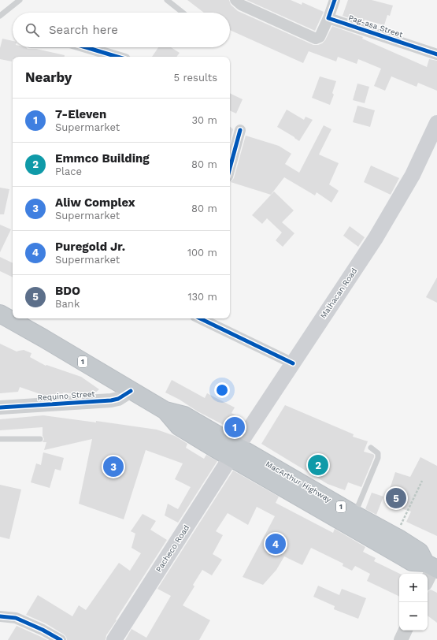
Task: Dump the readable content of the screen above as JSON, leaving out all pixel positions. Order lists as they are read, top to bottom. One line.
{"streets":{"highway":["1","MacArthur Highway"],"main road":["Malhacan Road","Pacheco Road"],"street":["Pag-asa Street","Requino Street"]},"crossings":[["Malhacan Road","MacArthur Highway"],["Malhacan Road","Pacheco Road"],["Requino Street","MacArthur Highway"],["MacArthur Highway","Pacheco Road"]],"page":{"search":"Search here","heading":["Nearby","5 results"],"list":[{"mark":"1","name":"7-Eleven","note":"Supermarket","value":"30 m"},{"mark":"2","name":"Emmco Building","note":"Place","value":"80 m"},{"mark":"3","name":"Aliw Complex","note":"Supermarket","value":"80 m"},{"mark":"4","name":"Puregold Jr.","note":"Supermarket","value":"100 m"},{"mark":"5","name":"BDO","note":"Bank","value":"130 m"}],"pins":["1","2","3","5","4"],"map_buttons":["+","−"]}}
